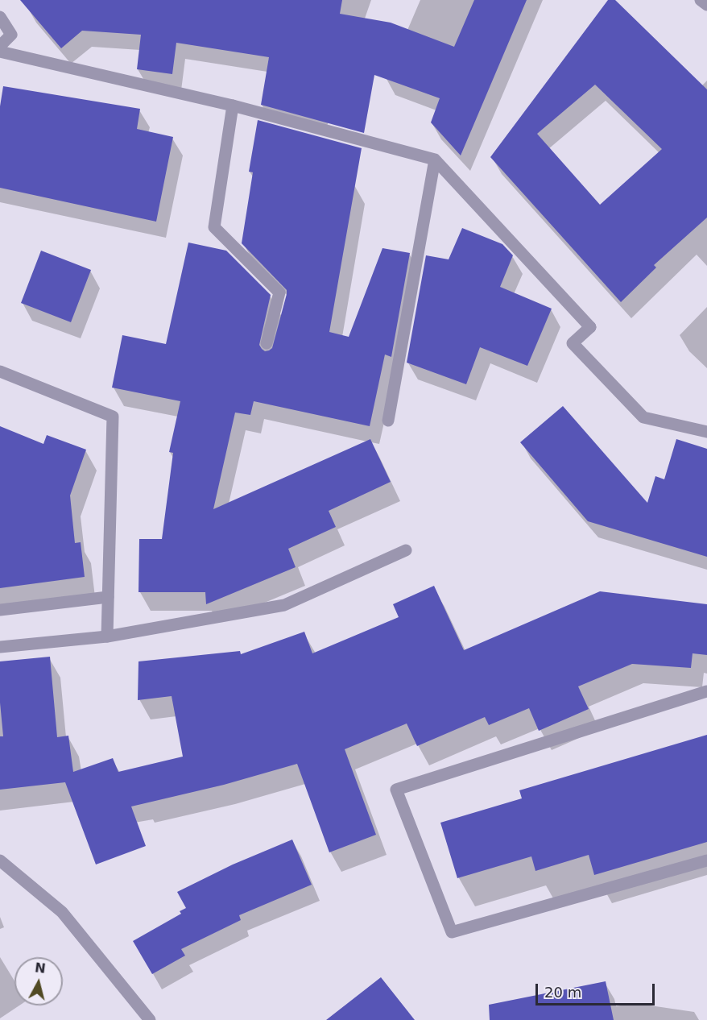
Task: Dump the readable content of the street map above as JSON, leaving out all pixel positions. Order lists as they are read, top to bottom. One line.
{"scale_bar":"20 m","north":"top"}
